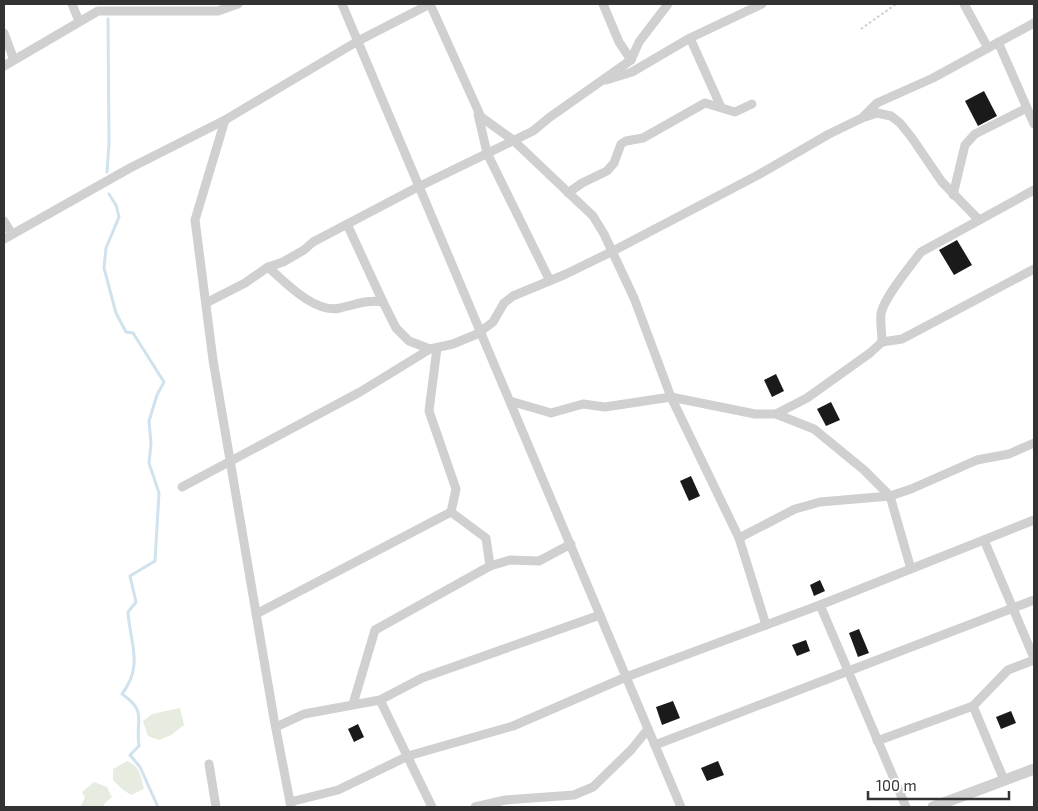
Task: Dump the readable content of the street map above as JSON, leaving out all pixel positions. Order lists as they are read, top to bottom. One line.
{"scale_bar":"100 m"}
